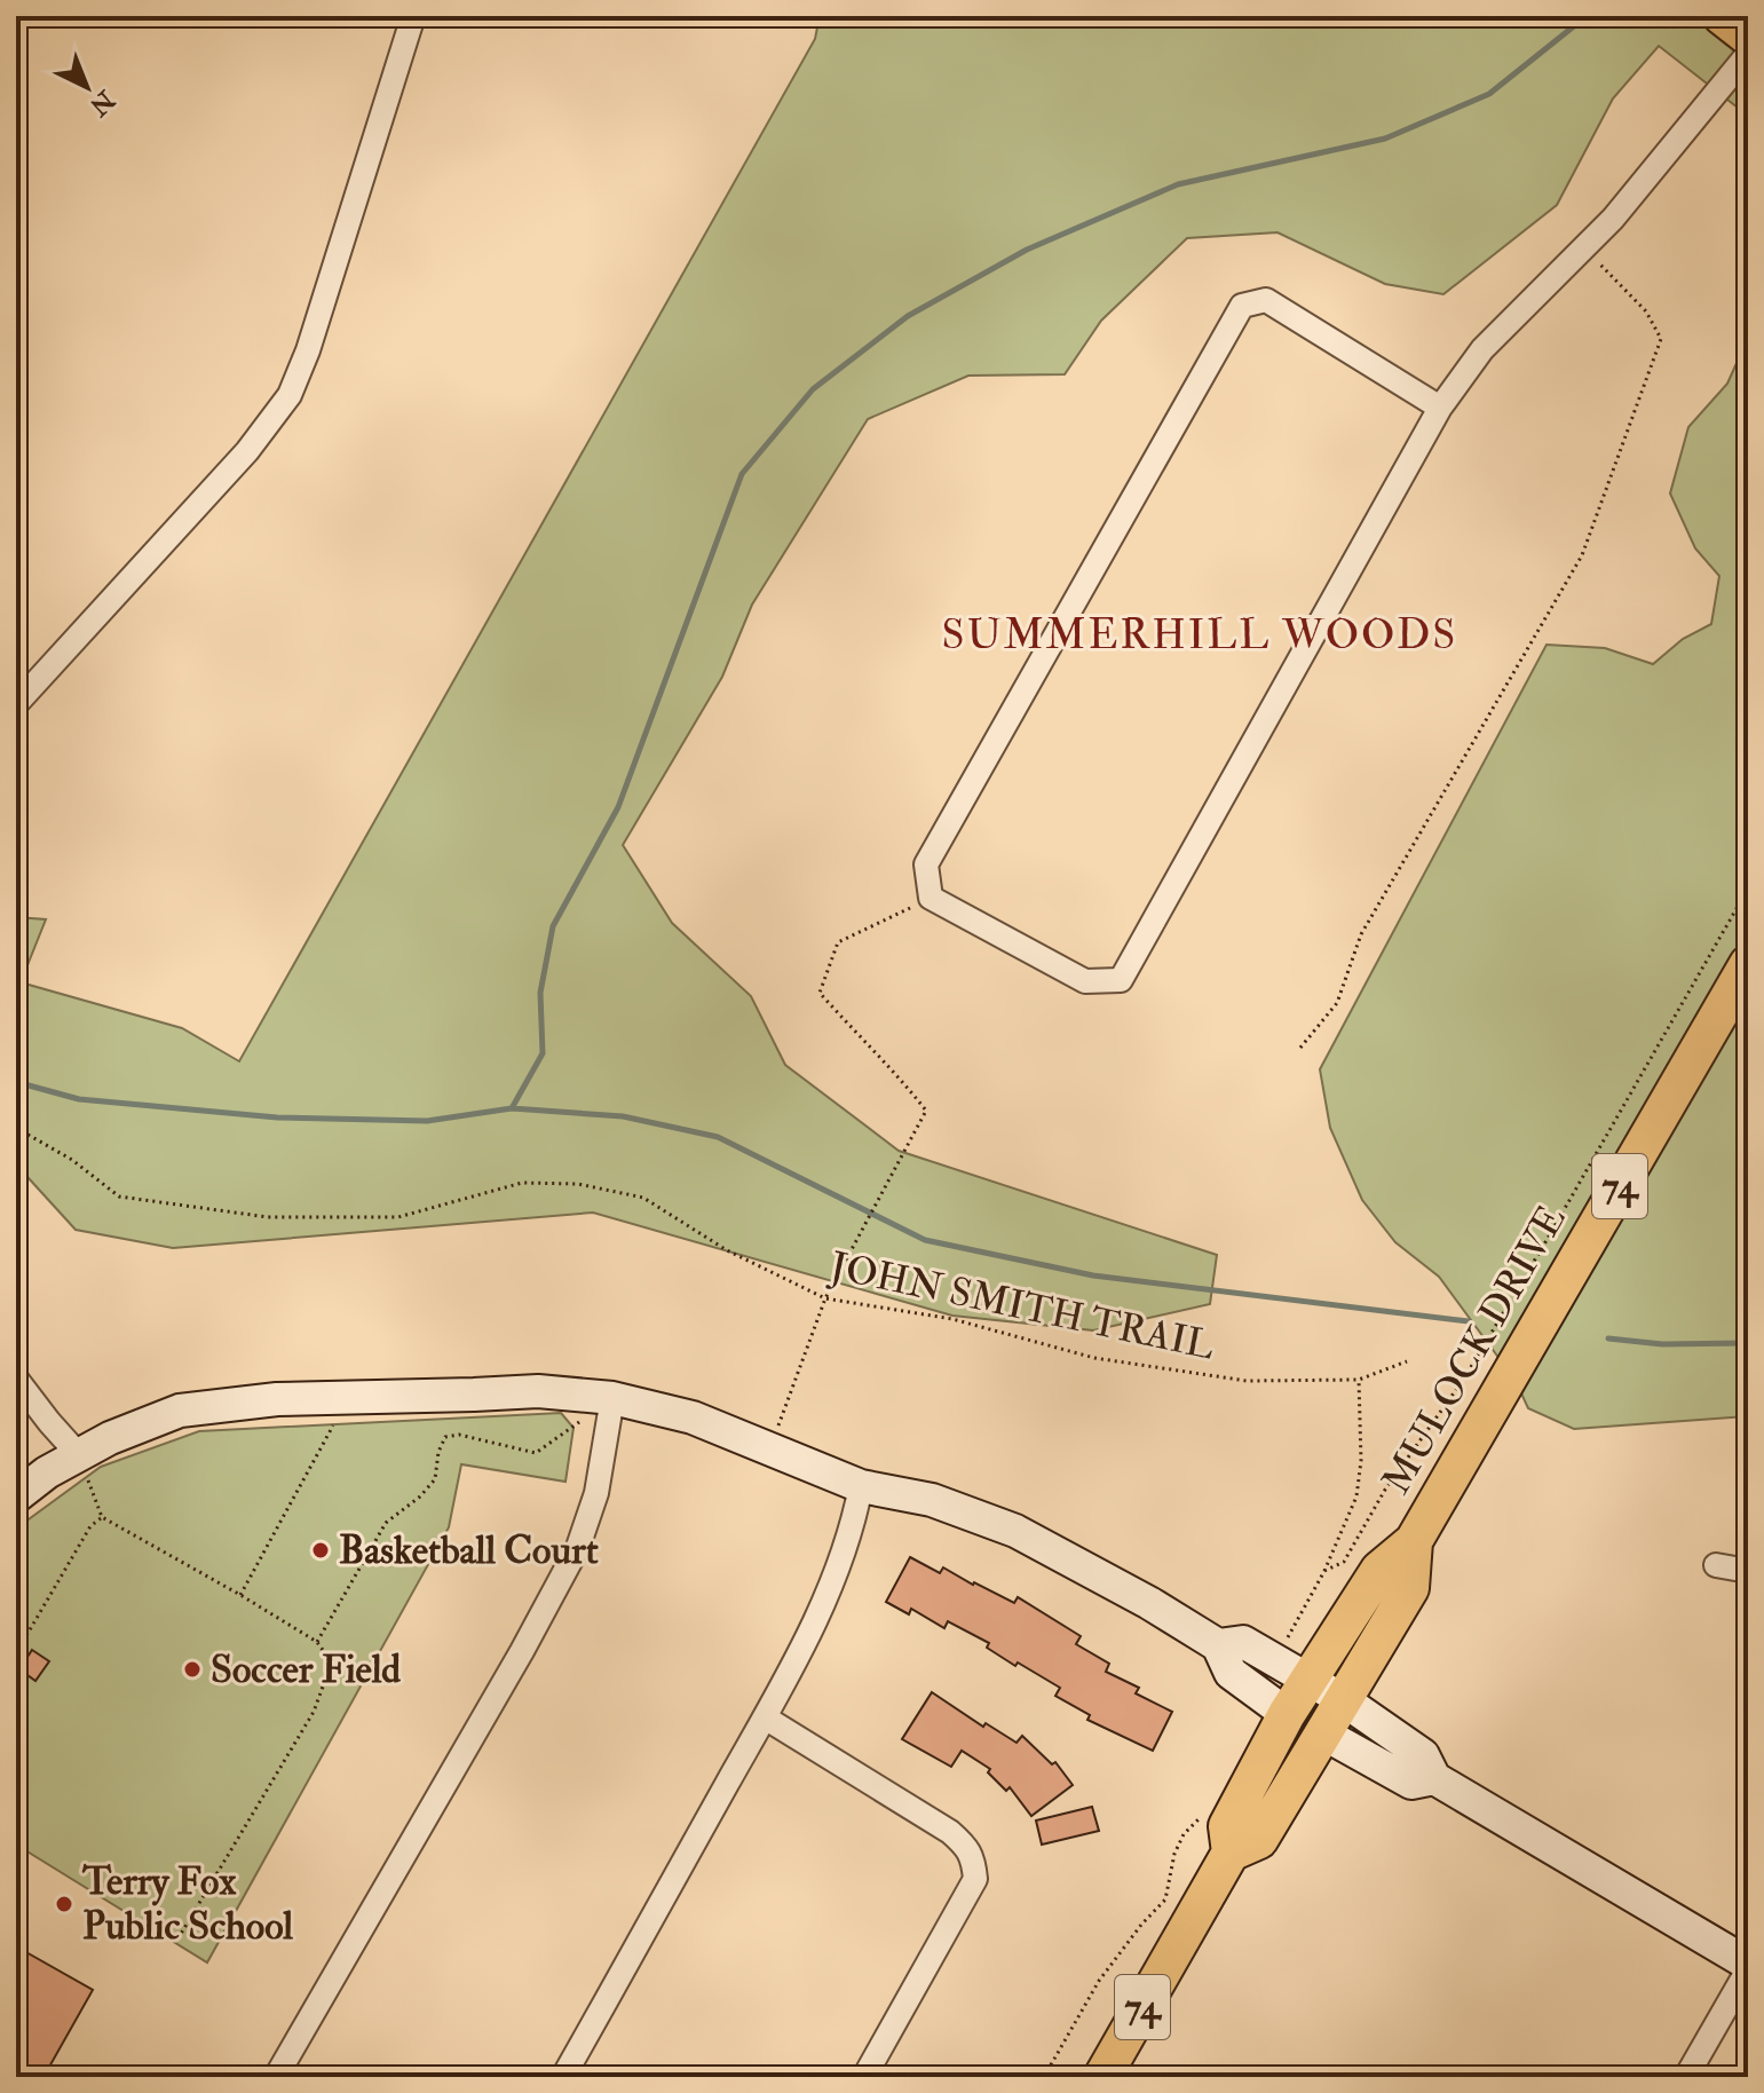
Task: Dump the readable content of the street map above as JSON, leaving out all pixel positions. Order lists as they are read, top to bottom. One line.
{"streets":{"main road":["74","MULOCK DRIVE"],"path":["JOHN SMITH TRAIL"]},"districts":["SUMMERHILL WOODS"],"places":["Basketball Court","Soccer Field","Terry Fox Public School"],"north":"bottom right"}
